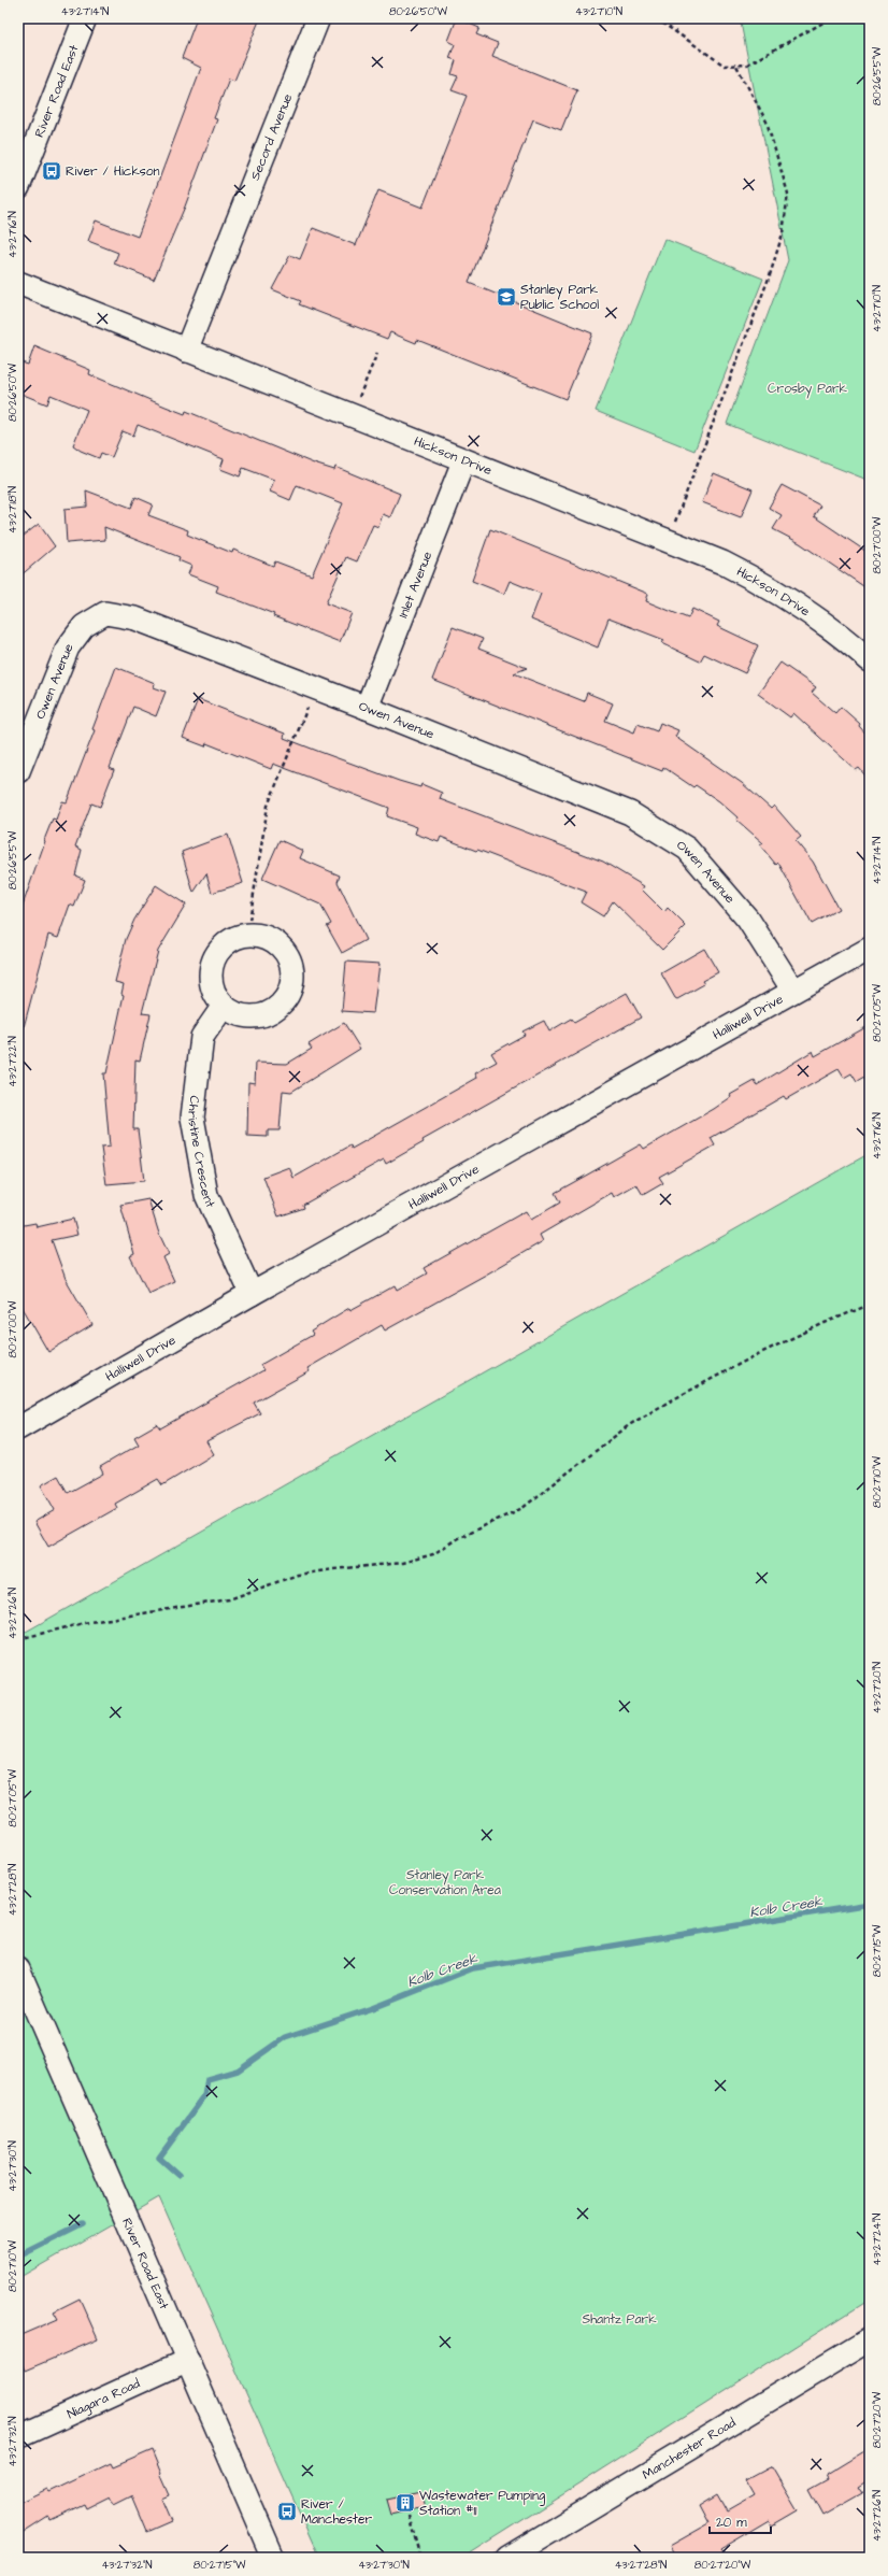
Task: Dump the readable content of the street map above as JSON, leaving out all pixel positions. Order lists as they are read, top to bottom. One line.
{"streets":{"street":["River Road East","Secord Avenue","Hickson Drive","Inlet Avenue","Owen Avenue","Halliwell Drive","Christine Crescent","Niagara Road","Manchester Road"]},"crossings":[["River Road East","Niagara Road"],["Secord Avenue","Hickson Drive"],["Hickson Drive","Inlet Avenue"],["Inlet Avenue","Owen Avenue"],["Owen Avenue","Halliwell Drive"],["Halliwell Drive","Christine Crescent"]],"water":["Kolb Creek"],"parks":["Crosby Park","Stanley Park Conservation Area","Shantz Park"],"places":{"bus stop":["River / Hickson","River / Manchester"],"school or university":["Stanley Park Public School"],"building":["Wastewater Pumping Station #11"]},"scale_bar":"20 m","coordinates":["43°27'14\"N","80°26'50\"W","43°27'10\"N","80°26'55\"W","43°27'16\"N","43°27'18\"N","80°27'00\"W","80°27'05\"W","43°27'22\"N","80°27'10\"W","43°27'26\"N","43°27'20\"N","43°27'28\"N","80°27'15\"W","43°27'30\"N","43°27'24\"N","80°27'20\"W","43°27'32\"N"]}
